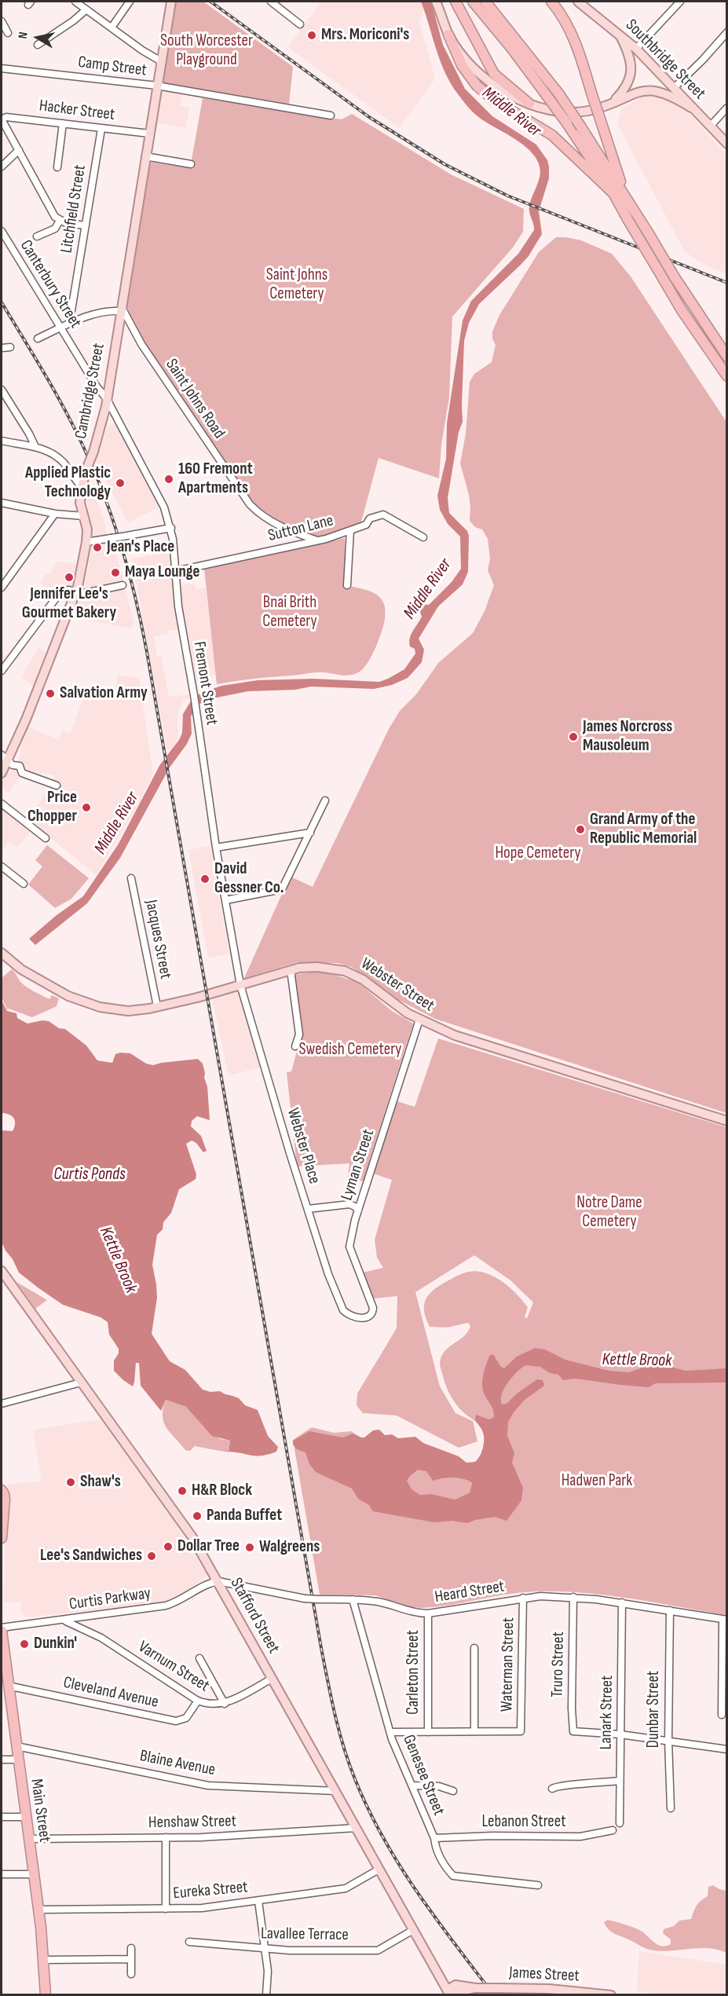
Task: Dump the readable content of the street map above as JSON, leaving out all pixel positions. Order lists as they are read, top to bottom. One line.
{"streets":{"highway":["Main Street"],"main road":["Southbridge Street","Cambridge Street","Webster Street","Stafford Street","James Street"],"street":["Camp Street","Hacker Street","Litchfield Street","Canterbury Street","Saint Johns Road","Sutton Lane","Fremont Street","Jacques Street","Webster Place","Lyman Street","Heard Street","Curtis Parkway","Waterman Street","Truro Street","Varnum Street","Carleton Street","Cleveland Avenue","Dunbar Street","Lanark Street","Blaine Avenue","Genesee Street","Henshaw Street","Lebanon Street","Eureka Street","Lavallee Terrace"]},"crossings":[["Camp Street","Cambridge Street"],["Hacker Street","Litchfield Street"],["Hacker Street","Cambridge Street"],["Canterbury Street","Cambridge Street"],["Canterbury Street","Fremont Street"],["Cambridge Street","Saint Johns Road"],["Cambridge Street","Fremont Street"],["Saint Johns Road","Sutton Lane"],["Sutton Lane","Fremont Street"],["Fremont Street","Webster Street"],["Fremont Street","Webster Place"],["Jacques Street","Webster Street"],["Webster Street","Webster Place"],["Webster Street","Lyman Street"],["Webster Place","Lyman Street"],["Heard Street","Curtis Parkway"],["Heard Street","Stafford Street"],["Heard Street","Waterman Street"],["Heard Street","Truro Street"],["Heard Street","Carleton Street"],["Heard Street","Dunbar Street"],["Heard Street","Lanark Street"],["Heard Street","Genesee Street"],["Curtis Parkway","Stafford Street"],["Curtis Parkway","Varnum Street"],["Curtis Parkway","Main Street"],["Stafford Street","Varnum Street"],["Stafford Street","Blaine Avenue"],["Stafford Street","Henshaw Street"],["Stafford Street","Eureka Street"],["Stafford Street","Lavallee Terrace"],["Stafford Street","James Street"],["Truro Street","Lanark Street"],["Varnum Street","Cleveland Avenue"],["Cleveland Avenue","Main Street"],["Blaine Avenue","Main Street"],["Genesee Street","Lebanon Street"],["Main Street","Henshaw Street"],["Main Street","Eureka Street"]],"water":["Middle River","Curtis Ponds","Kettle Brook"],"parks":["South Worcester Playground","Saint Johns Cemetery","Bnai Brith Cemetery","Hope Cemetery","Swedish Cemetery","Notre Dame Cemetery","Hadwen Park"],"places":["Mrs. Moriconi's","160 Fremont Apartments","Applied Plastic Technology","Jean's Place","Maya Lounge","Jennifer Lee's Gourmet Bakery","Salvation Army","James Norcross Mausoleum","Price Chopper","Grand Army of the Republic Memorial","David Gessner Co.","Shaw's","H&R Block","Panda Buffet","Dollar Tree","Walgreens","Lee's Sandwiches","Dunkin'"],"north":"left"}
